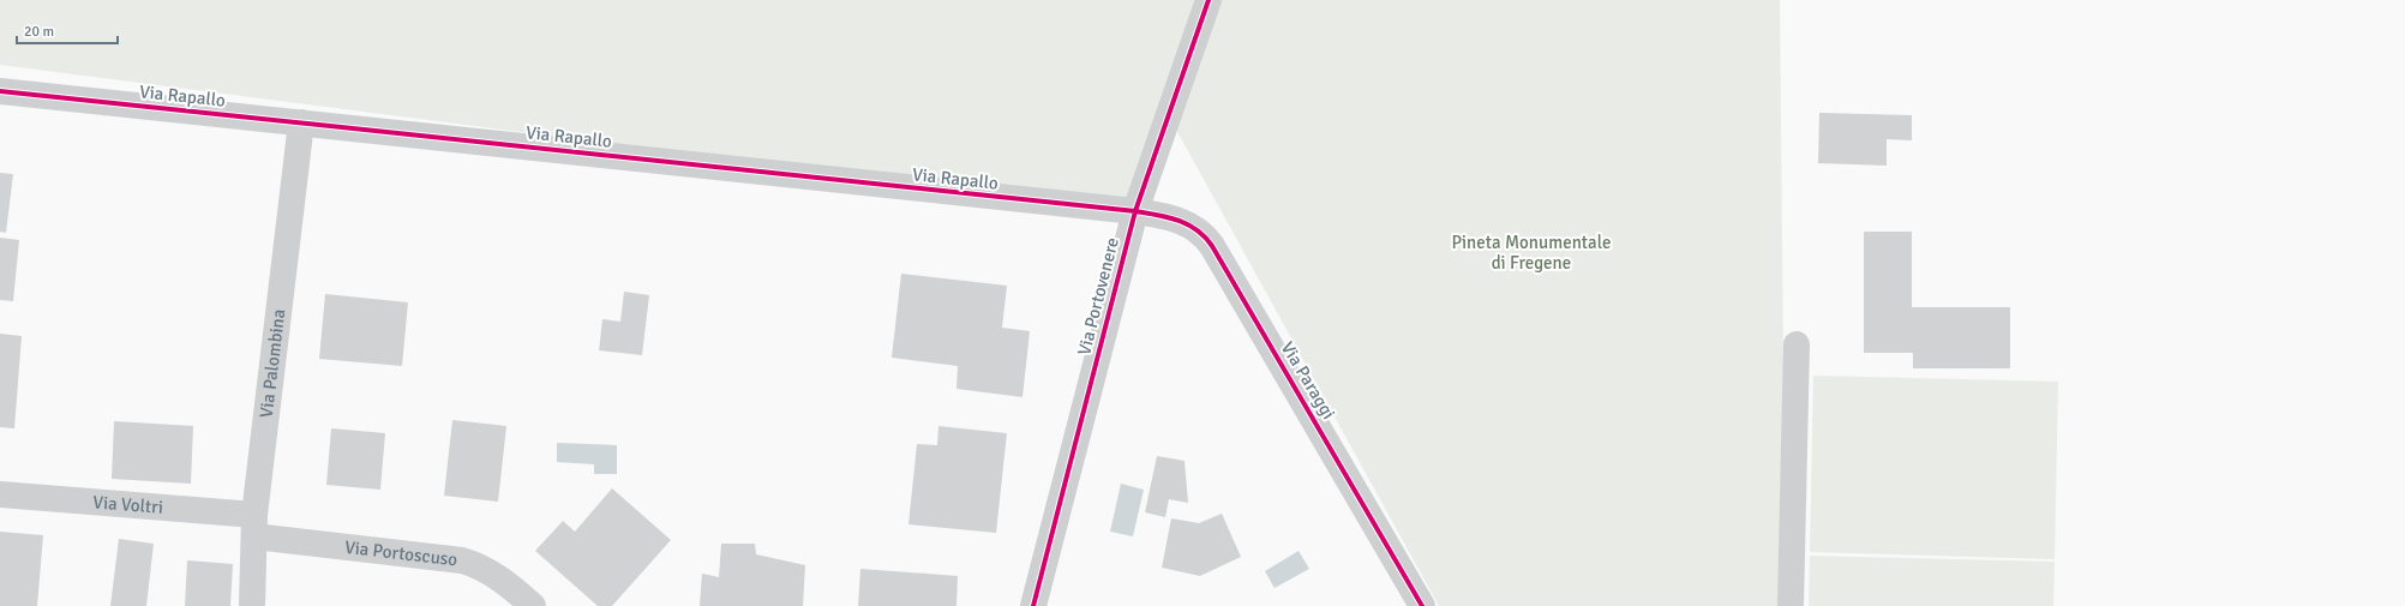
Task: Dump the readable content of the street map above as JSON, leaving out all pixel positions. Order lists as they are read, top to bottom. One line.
{"streets":{"street":["Via Rapallo","Via Portovenere","Via Palombina","Via Paraggi","Via Voltri","Via Portoscuso"]},"crossings":[["Via Rapallo","Via Portovenere"],["Via Rapallo","Via Palombina"],["Via Rapallo","Via Paraggi"],["Via Portovenere","Via Paraggi"],["Via Palombina","Via Voltri"],["Via Palombina","Via Portoscuso"],["Via Voltri","Via Portoscuso"]],"parks":["Pineta Monumentale di Fregene"],"scale_bar":"20 m"}
